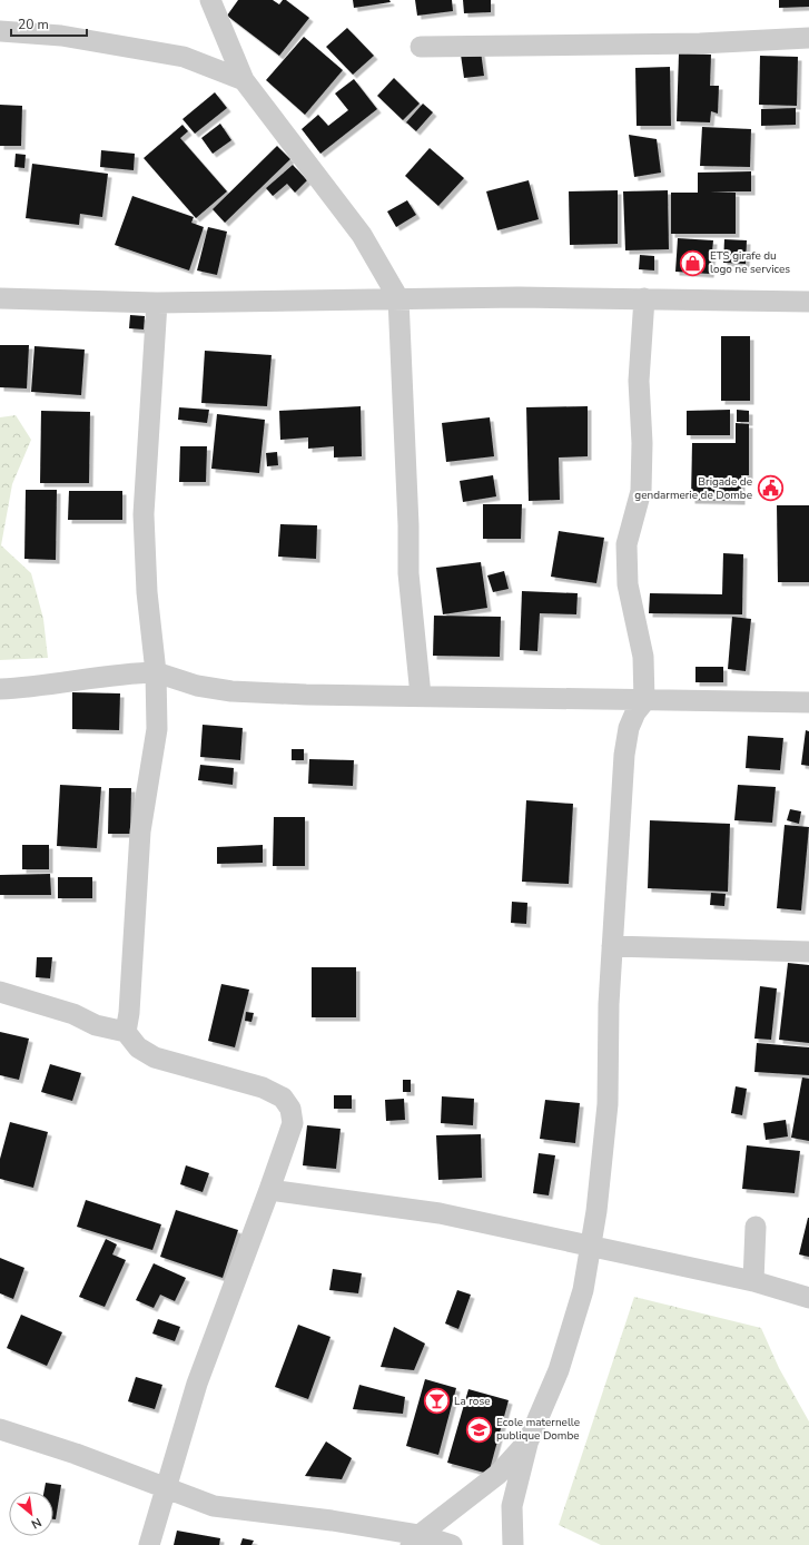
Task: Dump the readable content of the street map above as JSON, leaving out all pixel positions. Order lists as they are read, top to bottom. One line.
{"places":{"shop":["ETS girafe du logo ne services"],"public building":["Brigade de gendarmerie de Dombe"],"bar":["La rose"],"school or university":["Ecole maternelle publique Dombe"]},"scale_bar":"20 m","north":"bottom right"}
